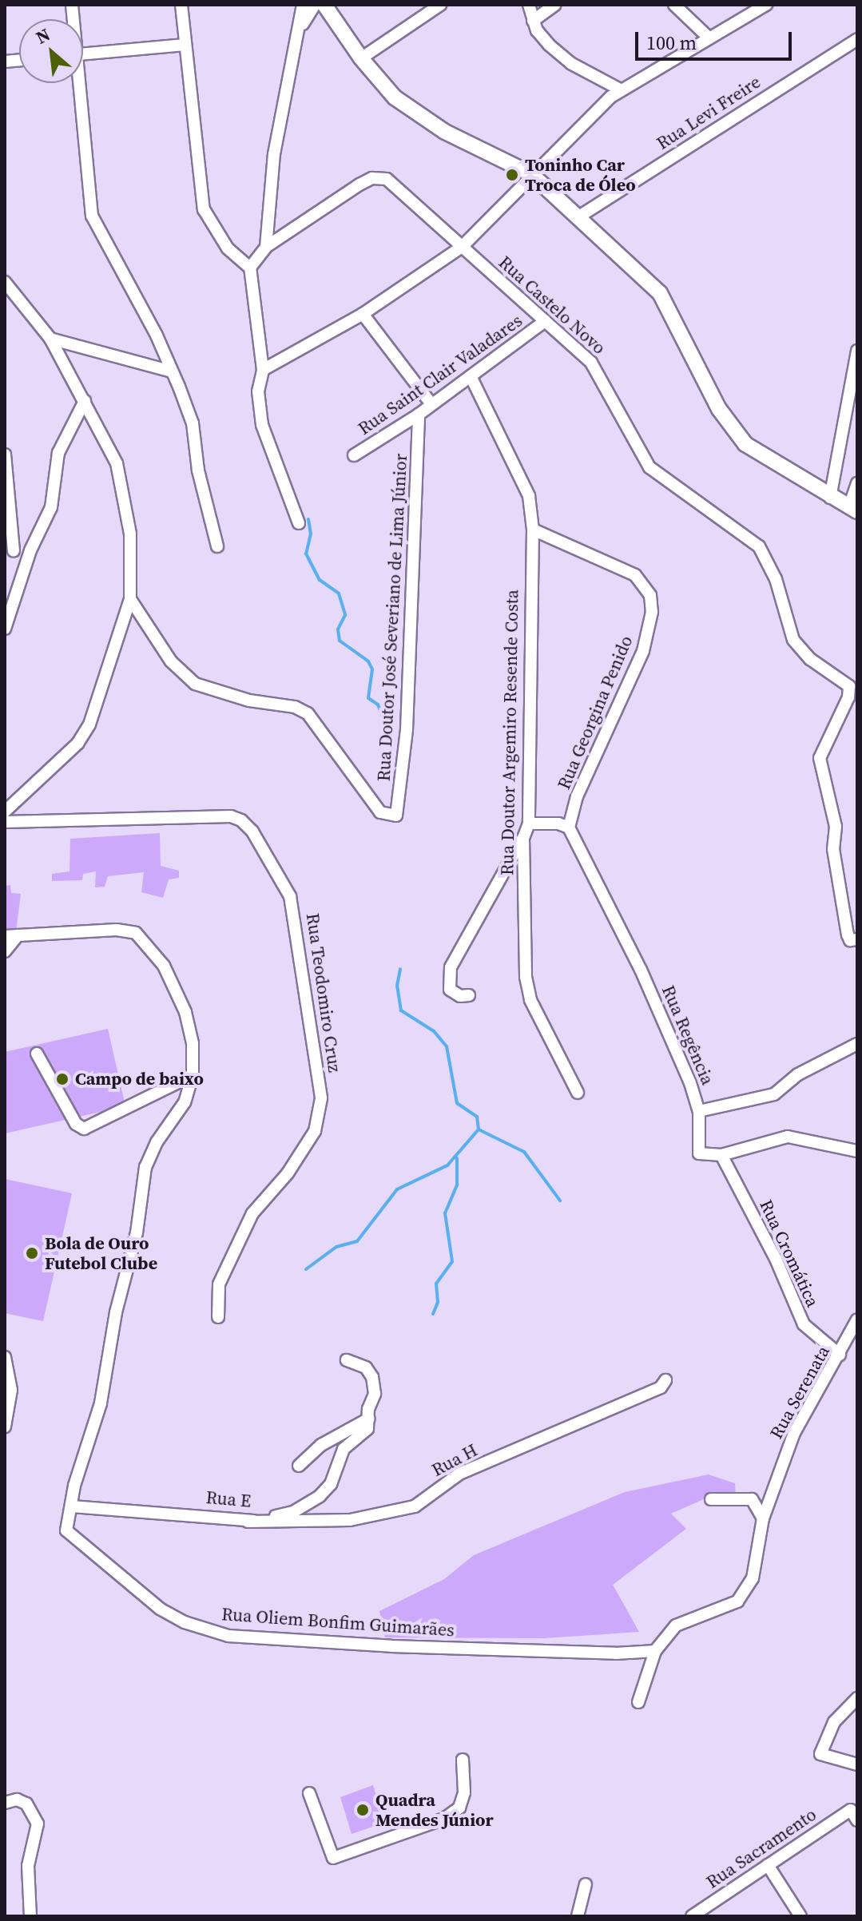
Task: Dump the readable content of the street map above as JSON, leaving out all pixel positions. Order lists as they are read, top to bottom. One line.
{"streets":{"street":["Rua Levi Freire","Rua Castelo Novo","Rua Saint Clair Valadares","Rua Doutor José Severiano de Lima Júnior","Rua Georgina Penido","Rua Doutor Argemiro Resende Costa","Rua Teodomiro Cruz","Rua Regência","Rua Cromática","Rua Serenata","Rua H","Rua E","Rua Oliem Bonfim Guimarães","Rua Sacramento"]},"crossings":[["Rua Castelo Novo","Rua Saint Clair Valadares"],["Rua Saint Clair Valadares","Rua Doutor José Severiano de Lima Júnior"],["Rua Saint Clair Valadares","Rua Doutor Argemiro Resende Costa"],["Rua Georgina Penido","Rua Doutor Argemiro Resende Costa"],["Rua Georgina Penido","Rua Regência"],["Rua Regência","Rua Cromática"],["Rua Cromática","Rua Serenata"],["Rua Serenata","Rua Oliem Bonfim Guimarães"],["Rua H","Rua E"],["Rua E","Rua Oliem Bonfim Guimarães"]],"places":["Toninho Car Troca de Óleo","Campo de baixo","Bola de Ouro Futebol Clube","Quadra Mendes Júnior"],"scale_bar":"100 m","north":"top left"}
